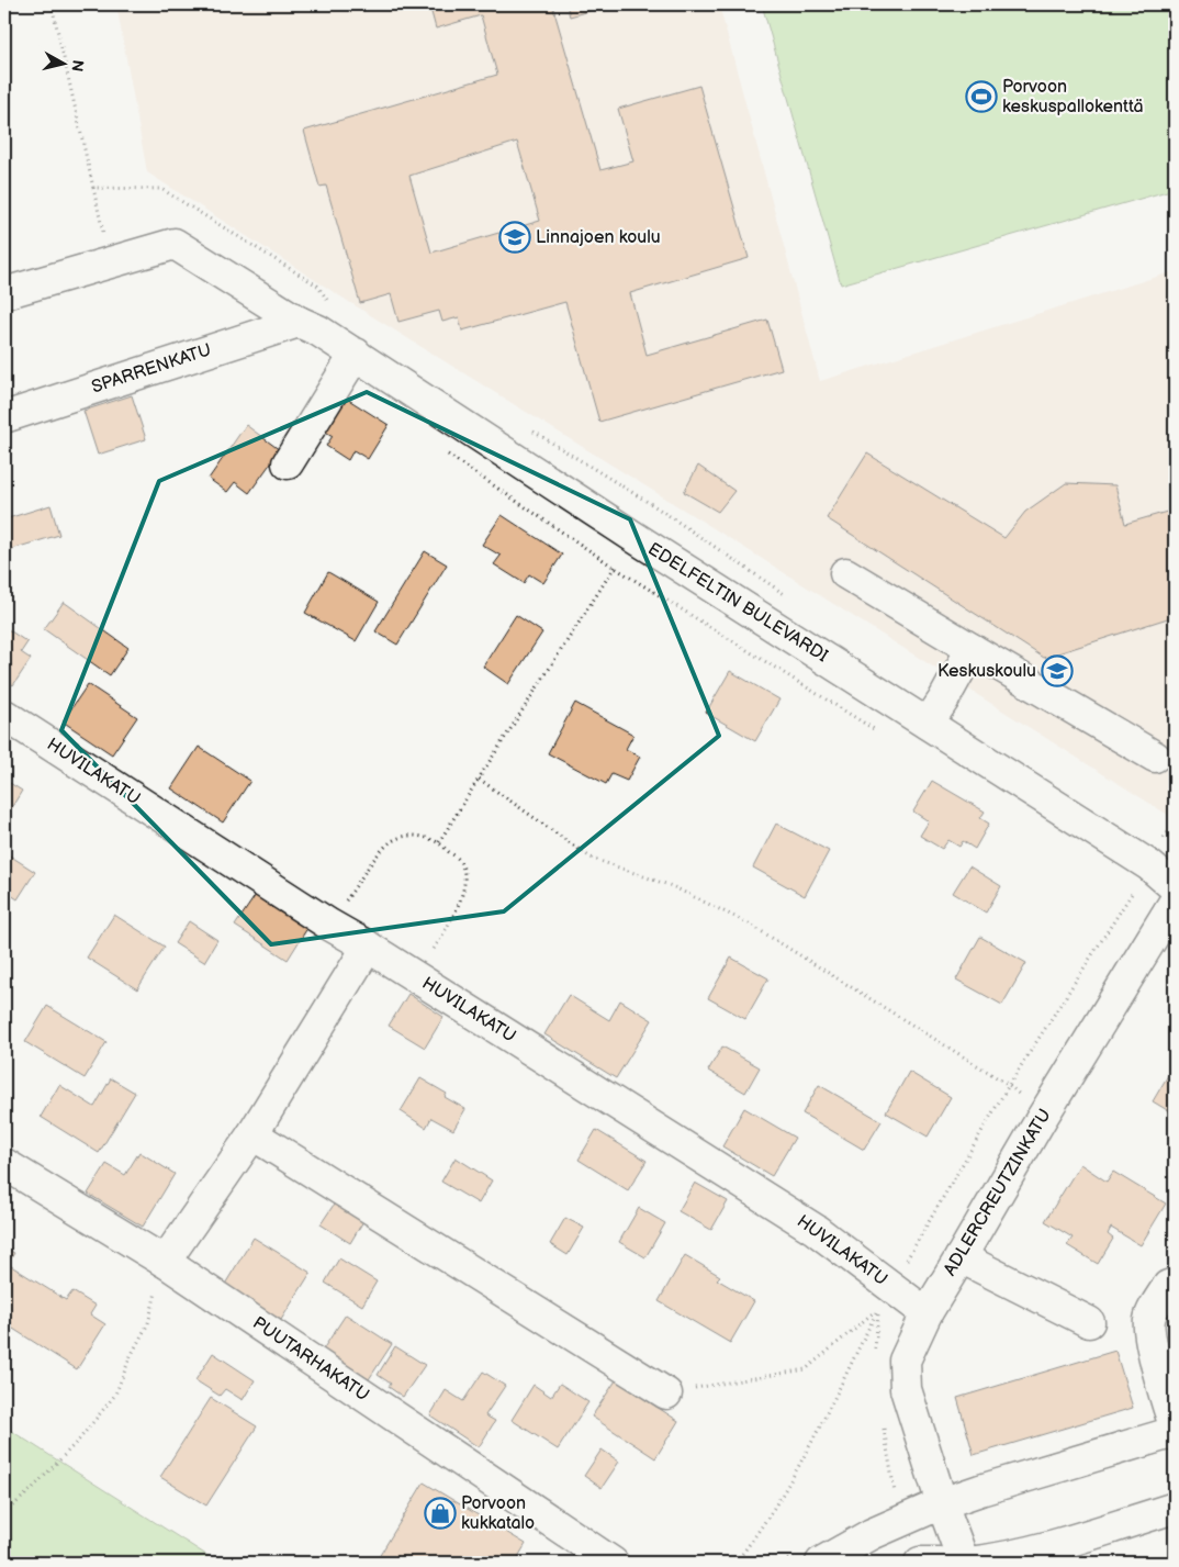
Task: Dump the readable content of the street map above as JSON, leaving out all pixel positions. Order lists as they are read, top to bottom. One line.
{"streets":{"street":["SPARRENKATU","EDELFELTIN BULEVARDI","HUVILAKATU","ADLERCREUTZINKATU","PUUTARHAKATU"]},"crossings":[["SPARRENKATU","EDELFELTIN BULEVARDI"],["HUVILAKATU","ADLERCREUTZINKATU"]],"places":{"sports":["Porvoon keskuspallokenttä"],"school or university":["Linnajoen koulu","Keskuskoulu"],"shop":["Porvoon kukkatalo"]},"north":"right"}
